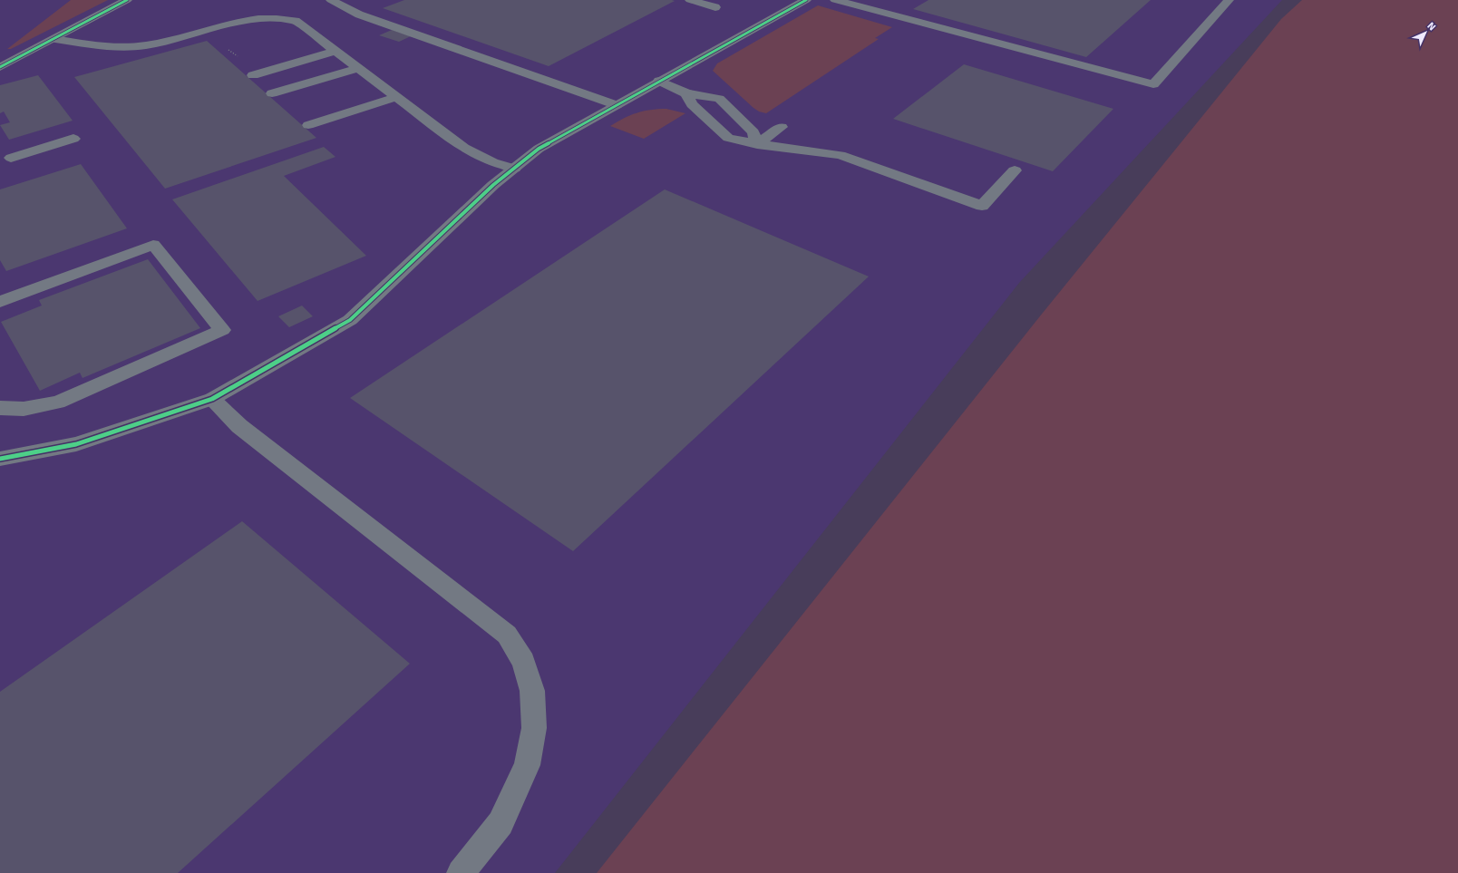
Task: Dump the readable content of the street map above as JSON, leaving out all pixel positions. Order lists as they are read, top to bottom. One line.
{"north":"top right"}
